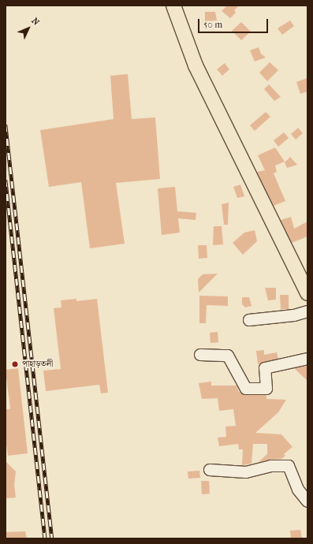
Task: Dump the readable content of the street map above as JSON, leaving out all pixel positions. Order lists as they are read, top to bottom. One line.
{"places":["পাহাড়তলী"],"scale_bar":"50 m","north":"top right"}
